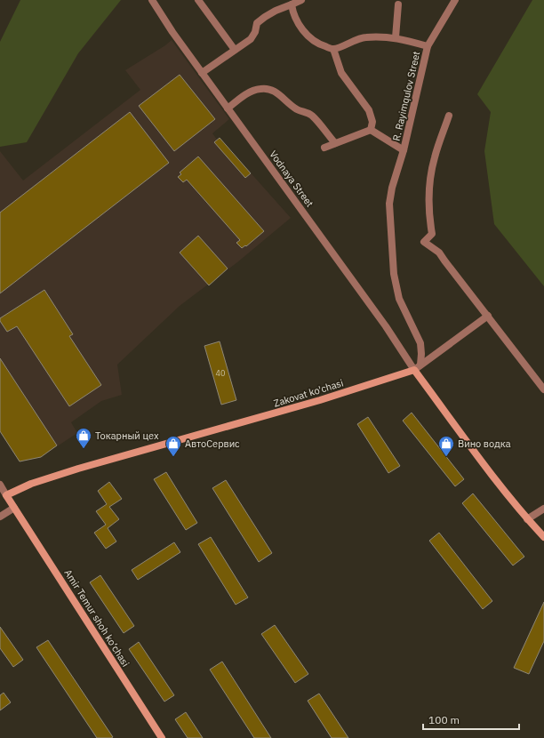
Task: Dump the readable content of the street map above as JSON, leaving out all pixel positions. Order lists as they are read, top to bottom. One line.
{"streets":{"main road":["Zakovat ko'chasi","Amir Temur shoh ko‘chasi"],"street":["R. Rayimqulov Street","Vodnaya Street"]},"crossings":[["Vodnaya Street","Zakovat ko'chasi"],["Zakovat ko'chasi","Amir Temur shoh ko‘chasi"]],"places":{"shop":["Токарный цех","АвтоСервис","Вино водка"]},"house_numbers":["40"],"scale_bar":"100 m"}
